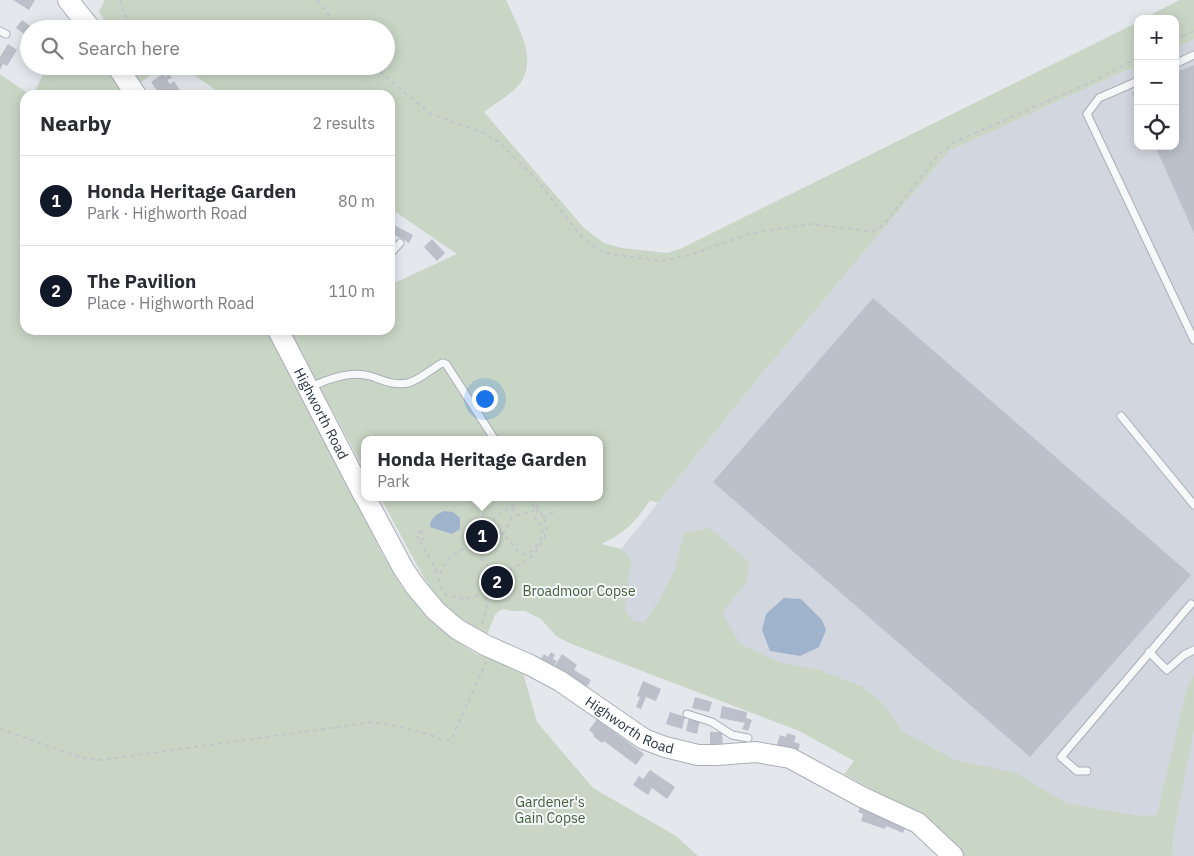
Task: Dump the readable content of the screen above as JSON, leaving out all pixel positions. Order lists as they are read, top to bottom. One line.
{"streets":{"street":["Highworth Road"]},"parks":["Broadmoor Copse","Gardener's Gain Copse"],"page":{"map_buttons":["+","−"],"search":"Search here","heading":["Nearby","2 results"],"list":[{"mark":"1","name":"Honda Heritage Garden","note":"Park · Highworth Road","value":"80 m"},{"mark":"2","name":"The Pavilion","note":"Place · Highworth Road","value":"110 m"}],"popup":["Honda Heritage Garden","Park"],"pins":["1","2"]}}
